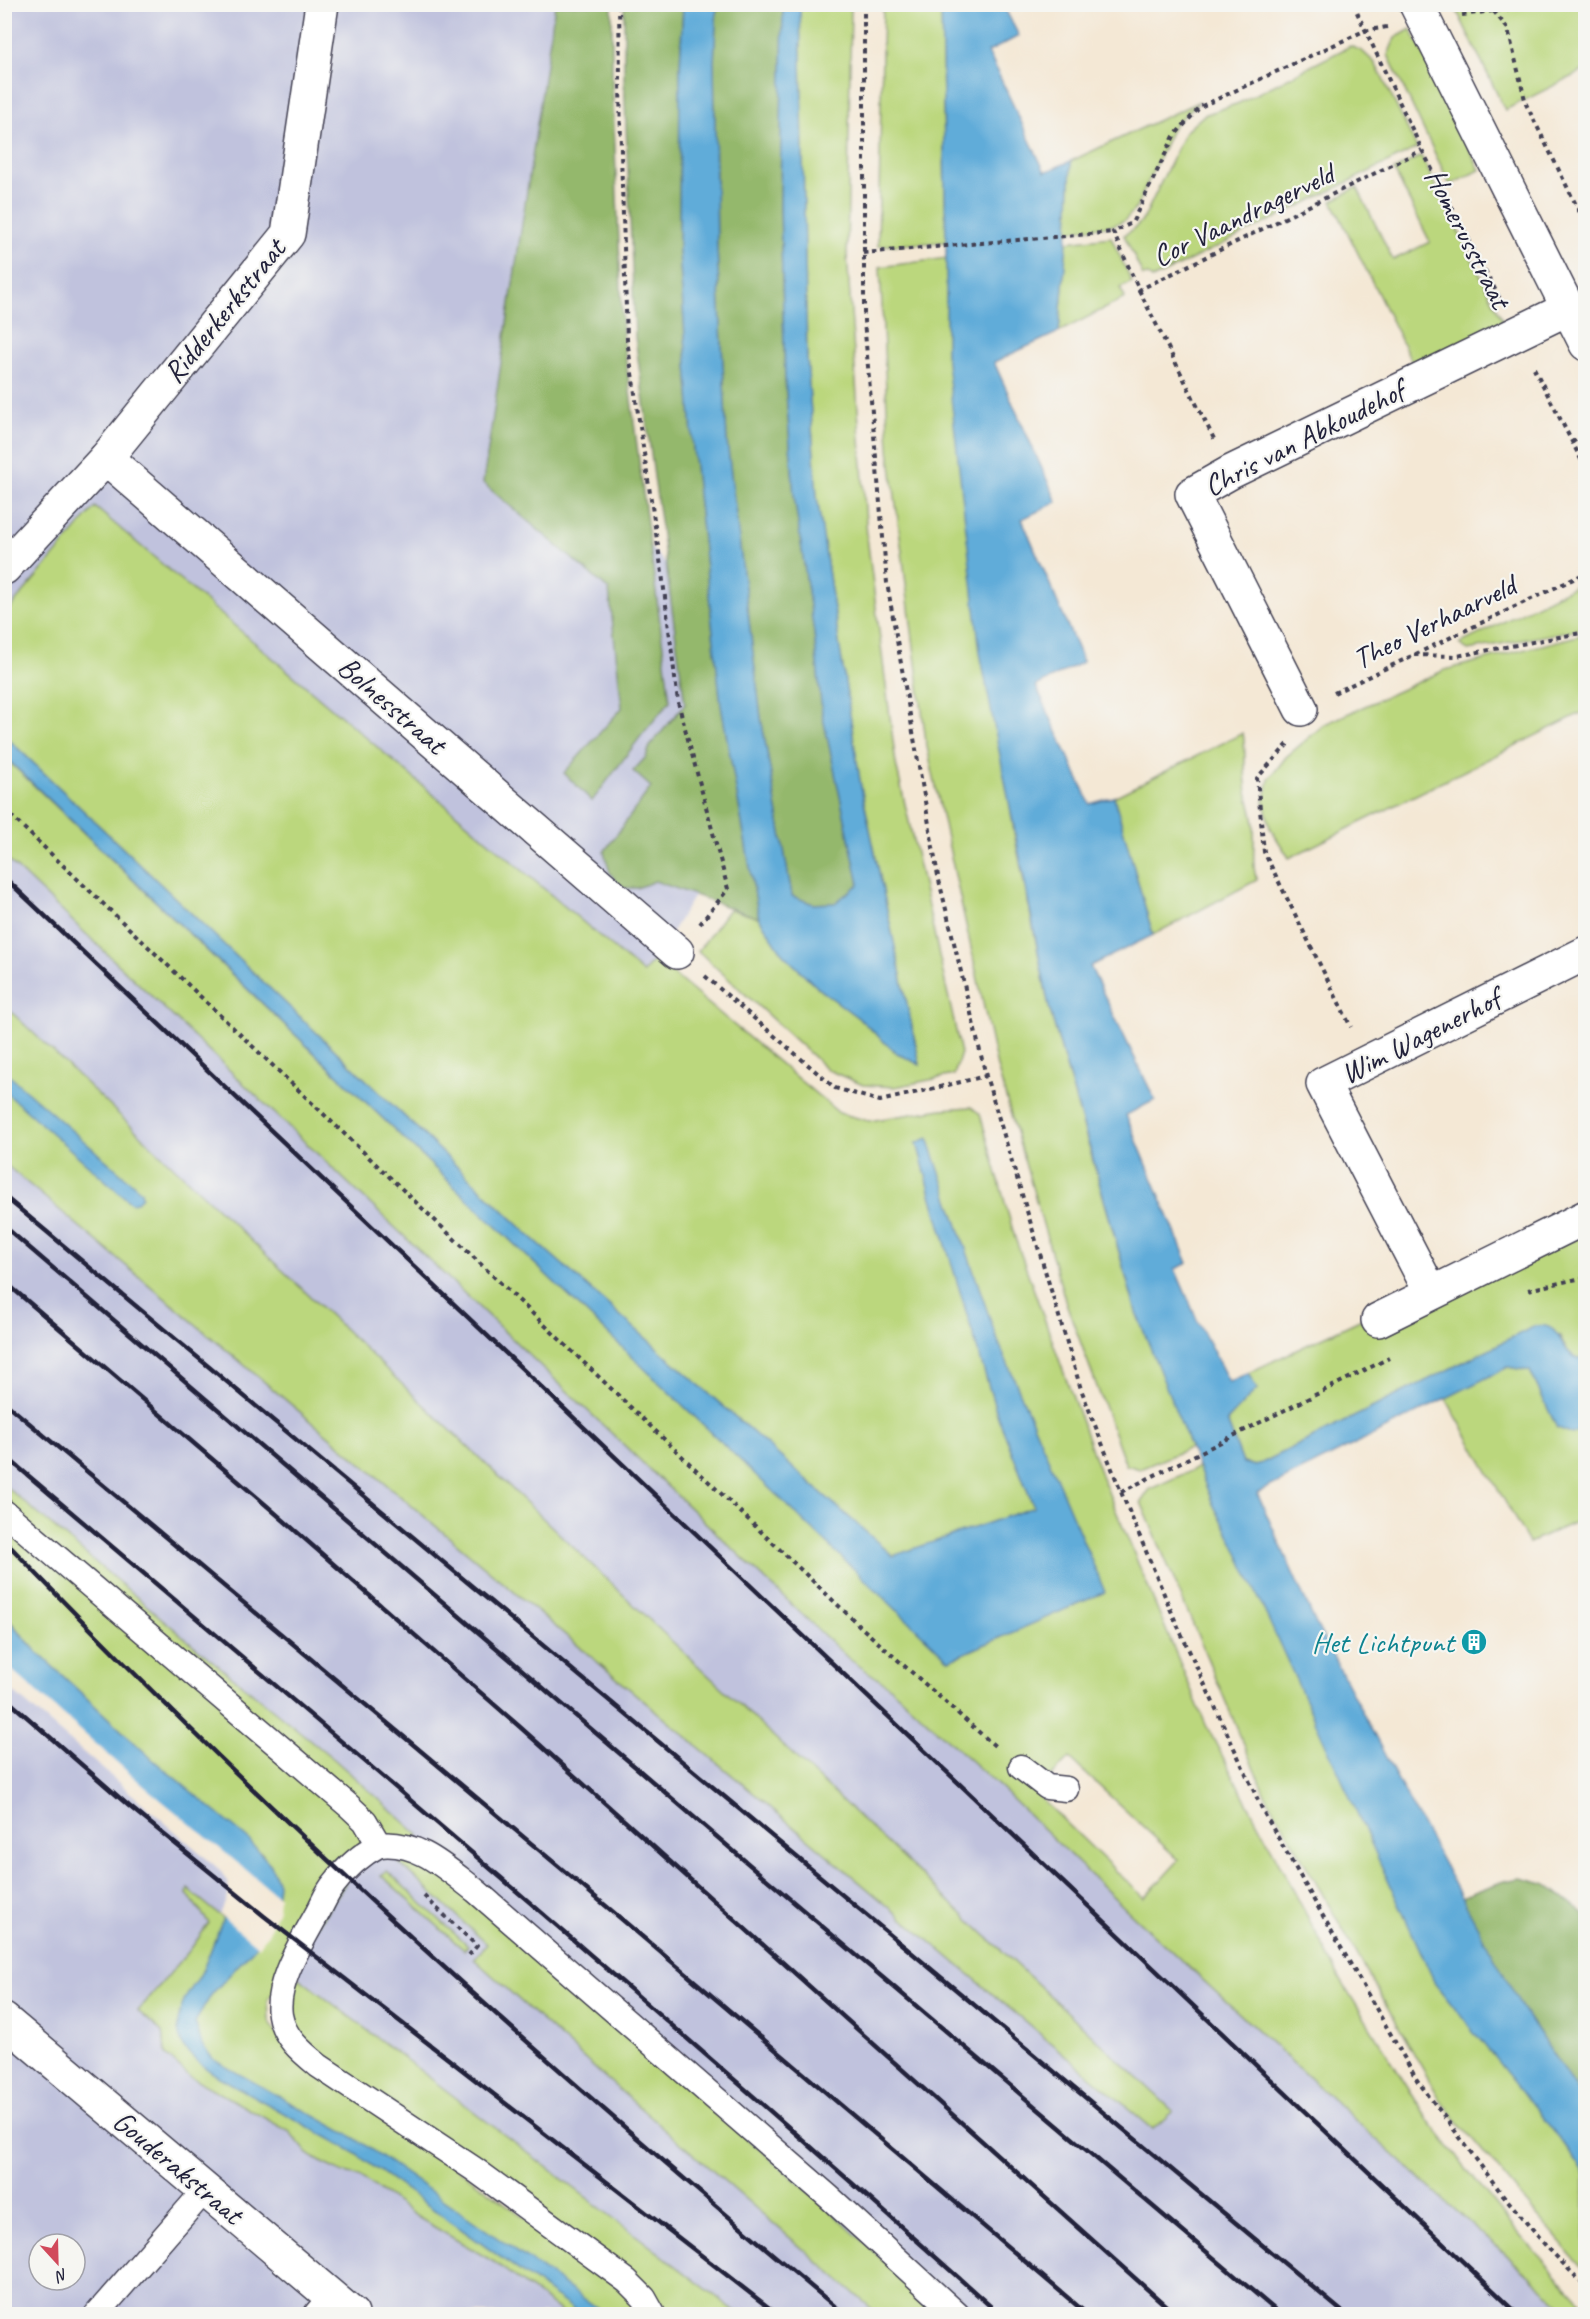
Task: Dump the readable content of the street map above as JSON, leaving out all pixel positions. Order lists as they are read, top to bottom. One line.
{"streets":{"street":["Homerusstraat","Ridderkerkstraat","Chris van Abkoudehof","Bolnesstraat","Wim Wagenerhof","Gouderakstraat"],"path":["Cor Vaandragerveld","Theo Verhaarveld"]},"crossings":[["Cor Vaandragerveld","Homerusstraat"],["Homerusstraat","Chris van Abkoudehof"],["Ridderkerkstraat","Bolnesstraat"],["Chris van Abkoudehof","Theo Verhaarveld"]],"places":{"building":["Het Lichtpunt"]},"north":"bottom"}
